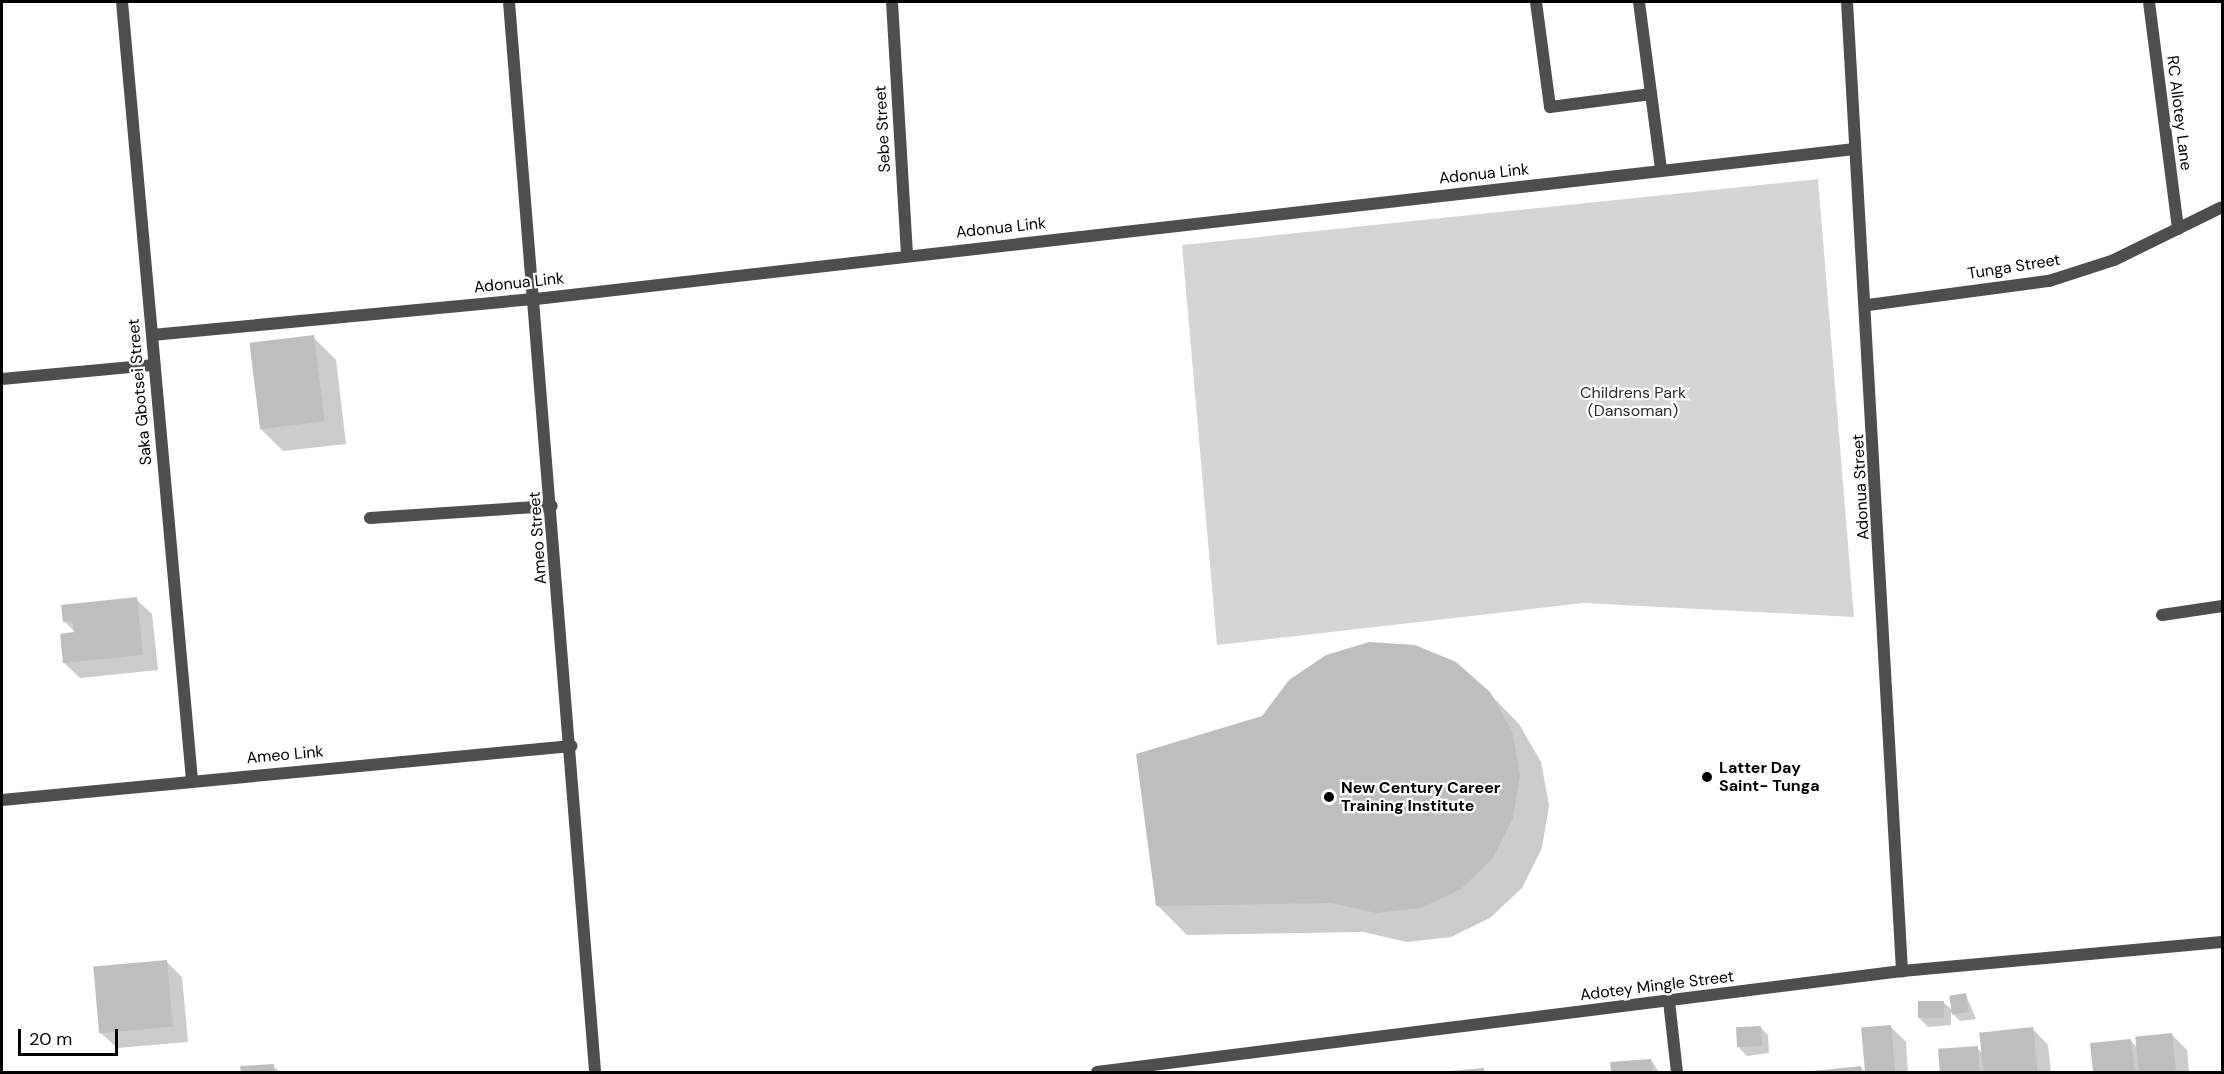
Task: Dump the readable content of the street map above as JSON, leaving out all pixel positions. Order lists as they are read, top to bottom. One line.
{"streets":{"street":["RC Allotey Lane","Sebe Street","Adonua Link","Tunga Street","Saka Gbotsei Street","Adonua Street","Ameo Street","Ameo Link","Adotey Mingle Street"]},"crossings":[["RC Allotey Lane","Tunga Street"],["Sebe Street","Adonua Link"],["Adonua Link","Saka Gbotsei Street"],["Adonua Link","Adonua Street"],["Adonua Link","Ameo Street"],["Tunga Street","Adonua Street"],["Saka Gbotsei Street","Ameo Link"],["Adonua Street","Adotey Mingle Street"],["Ameo Street","Ameo Link"]],"parks":["Childrens Park (Dansoman)"],"places":["Latter Day Saint- Tunga","New Century Career Training Institute"],"scale_bar":"20 m"}
